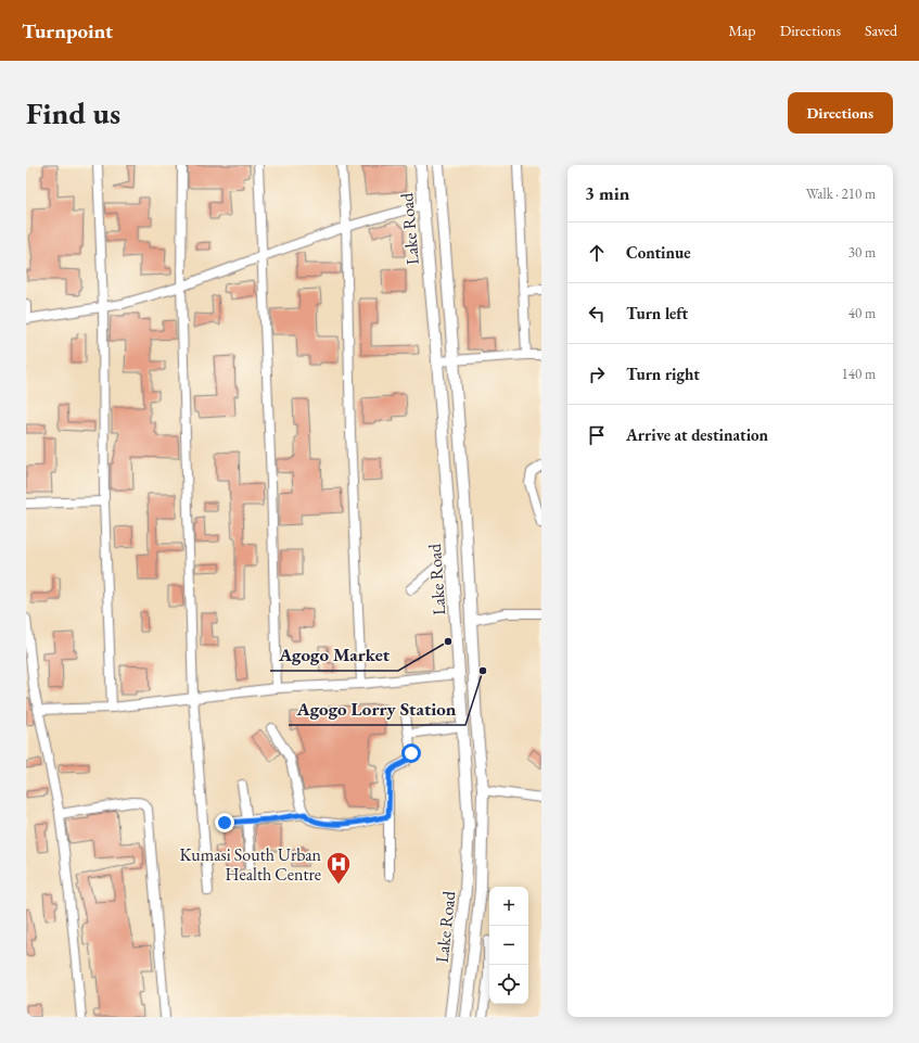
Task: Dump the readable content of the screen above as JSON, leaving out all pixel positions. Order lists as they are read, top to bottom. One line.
{"streets":{"main road":["Lake Road"]},"places":{"other":["Agogo Market","Agogo Lorry Station"],"hospital":["Kumasi South Urban Health Centre"]},"page":{"header":"Turnpoint","nav":["Map","Directions","Saved"],"buttons":"Directions","title":"Find us","heading":["3 min","Walk · 210 m"],"list":[["Continue","30 m"],["Turn left","40 m"],["Turn right","140 m"],"Arrive at destination"],"map_buttons":["+","−"]}}
